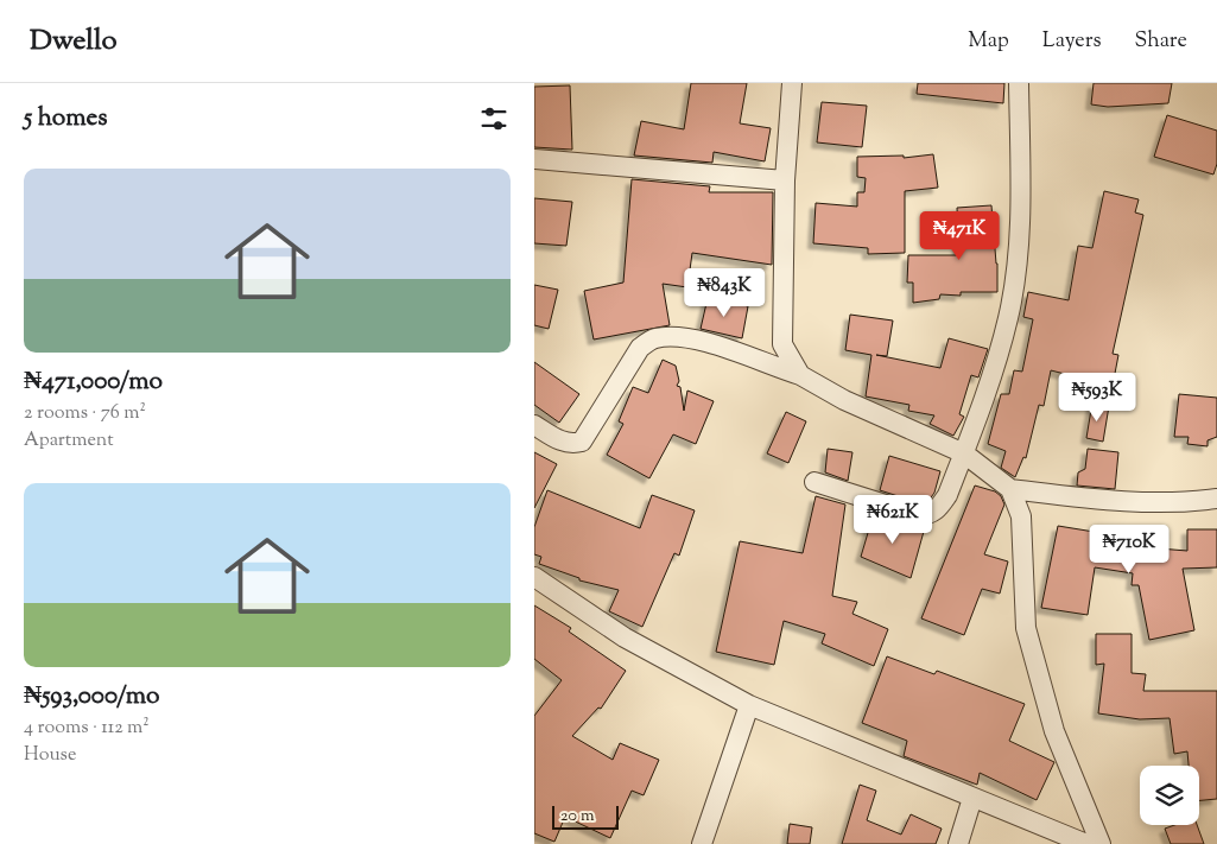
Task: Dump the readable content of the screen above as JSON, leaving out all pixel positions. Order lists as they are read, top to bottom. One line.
{"scale_bar":"20 m","page":{"header":"Dwello","nav":["Map","Layers","Share"],"heading":"5 homes","list":[{"name":"₦471,000/mo","note":"2 rooms · 76 m² · Apartment"},{"name":"₦593,000/mo","note":"4 rooms · 112 m² · House"}],"price":["₦471K","₦843K","₦593K","₦621K","₦710K"],"scale":"20 m"}}
